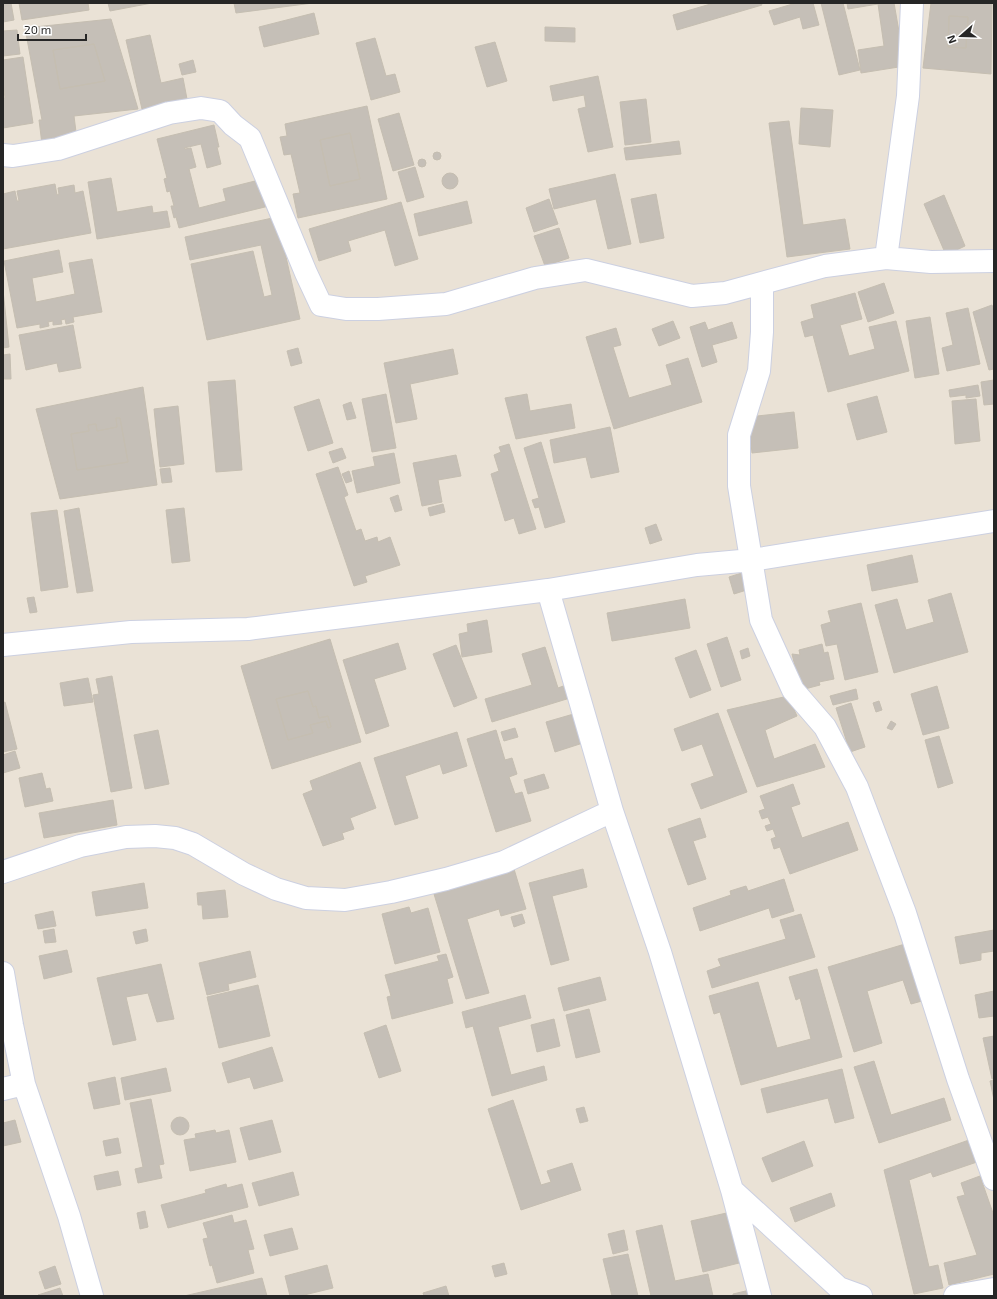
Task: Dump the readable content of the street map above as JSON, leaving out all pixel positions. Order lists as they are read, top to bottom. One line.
{"scale_bar":"20 m","north":"left"}
